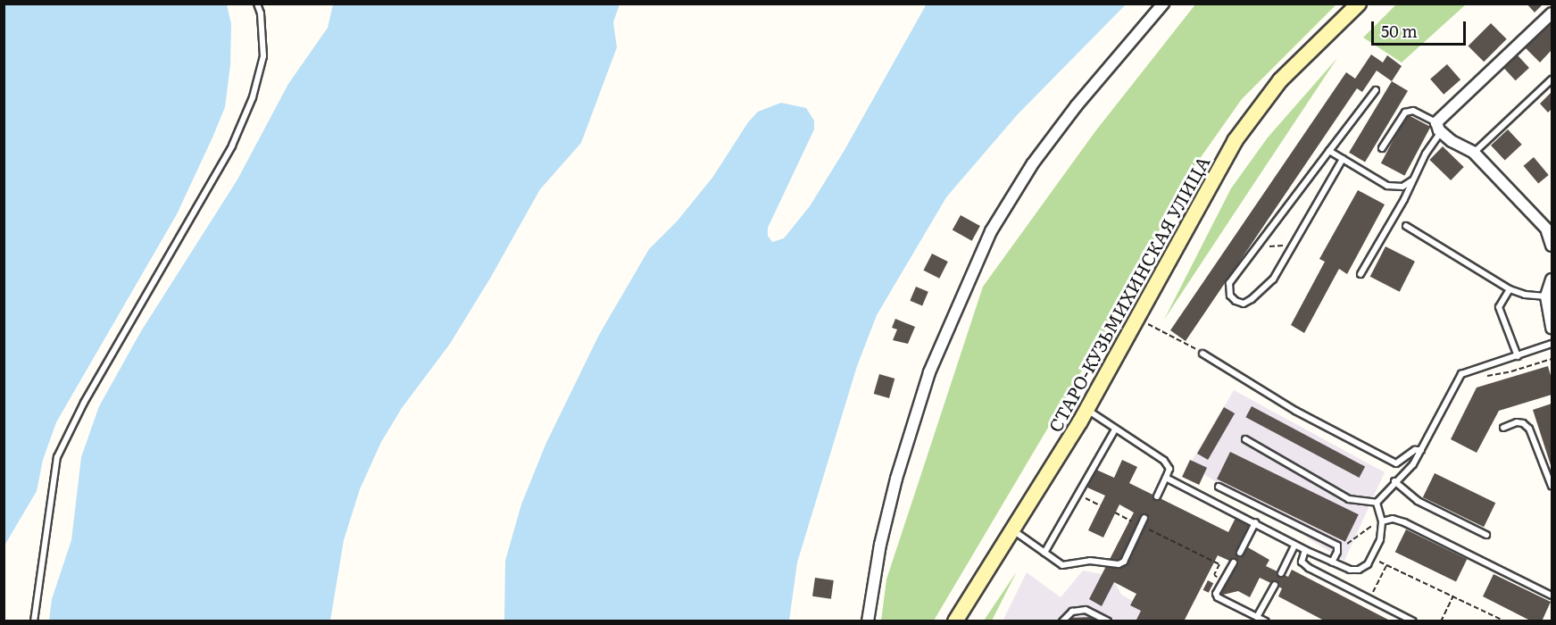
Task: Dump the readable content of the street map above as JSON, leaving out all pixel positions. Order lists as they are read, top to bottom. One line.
{"streets":{"main road":["СТАРО-КУЗЬМИХИНСКАЯ УЛИЦА"]},"scale_bar":"50 m"}
